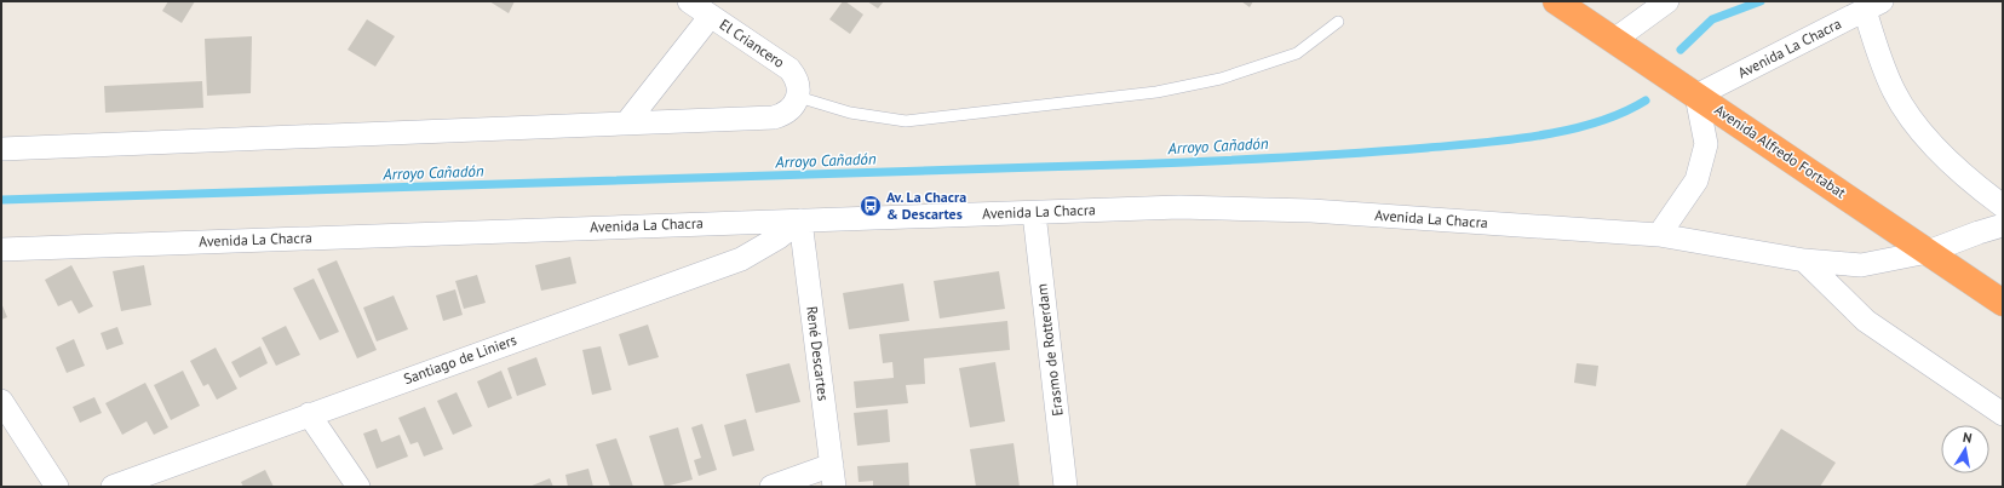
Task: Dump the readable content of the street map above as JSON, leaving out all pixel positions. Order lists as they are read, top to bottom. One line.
{"streets":{"highway":["Avenida Alfredo Fortabat"],"street":["El Criancero","Avenida La Chacra","Erasmo de Rotterdam","René Descartes","Santiago de Liniers"]},"crossings":[["Avenida La Chacra","Avenida Alfredo Fortabat"],["Avenida La Chacra","Erasmo de Rotterdam"],["Avenida La Chacra","René Descartes"],["Avenida La Chacra","Santiago de Liniers"],["René Descartes","Santiago de Liniers"]],"water":["Arroyo Cañadón"],"places":{"bus stop":["Av. La Chacra & Descartes"]},"north":"top"}
